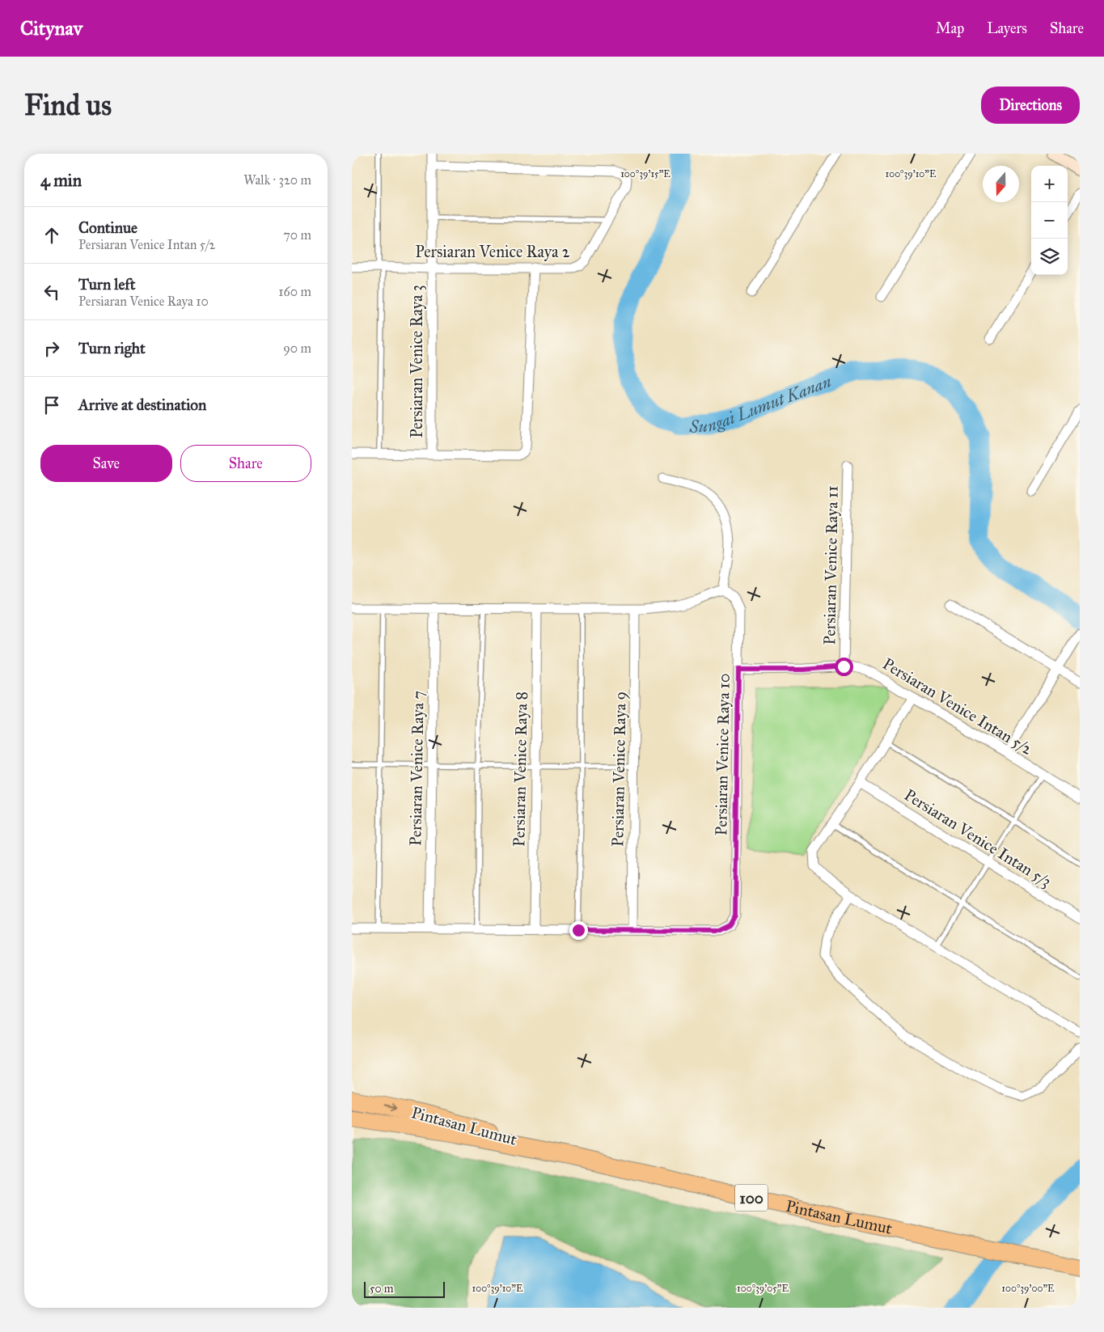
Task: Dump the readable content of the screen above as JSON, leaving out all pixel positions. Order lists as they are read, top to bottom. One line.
{"streets":{"highway":["Pintasan Lumut","100"],"street":["Persiaran Venice Raya 2","Persiaran Venice Raya 3","Persiaran Venice Raya 11","Persiaran Venice Intan 5/2","Persiaran Venice Raya 10","Persiaran Venice Raya 7","Persiaran Venice Raya 8","Persiaran Venice Raya 9","Persiaran Venice Intan 5/3"]},"crossings":[["Persiaran Venice Raya 2","Persiaran Venice Raya 3"],["Persiaran Venice Raya 11","Persiaran Venice Intan 5/2"],["Persiaran Venice Intan 5/2","Persiaran Venice Raya 10"],["Persiaran Venice Raya 10","Persiaran Venice Raya 9"]],"water":["Sungai Lumut Kanan"],"scale_bar":"50 m","north":"bottom","page":{"header":"Citynav","nav":["Map","Layers","Share"],"buttons":["Directions",["Save","Share"]],"title":"Find us","heading":["4 min","Walk · 320 m"],"map_buttons":["+","−"],"list":[["Continue","Persiaran Venice Intan 5/2","70 m"],["Turn left","Persiaran Venice Raya 10","160 m"],["Turn right","90 m"],"Arrive at destination"],"scale":"50 m"},"coordinates":["100°39'15\"E","100°39'10\"E","100°39'05\"E","100°39'00\"E"]}
